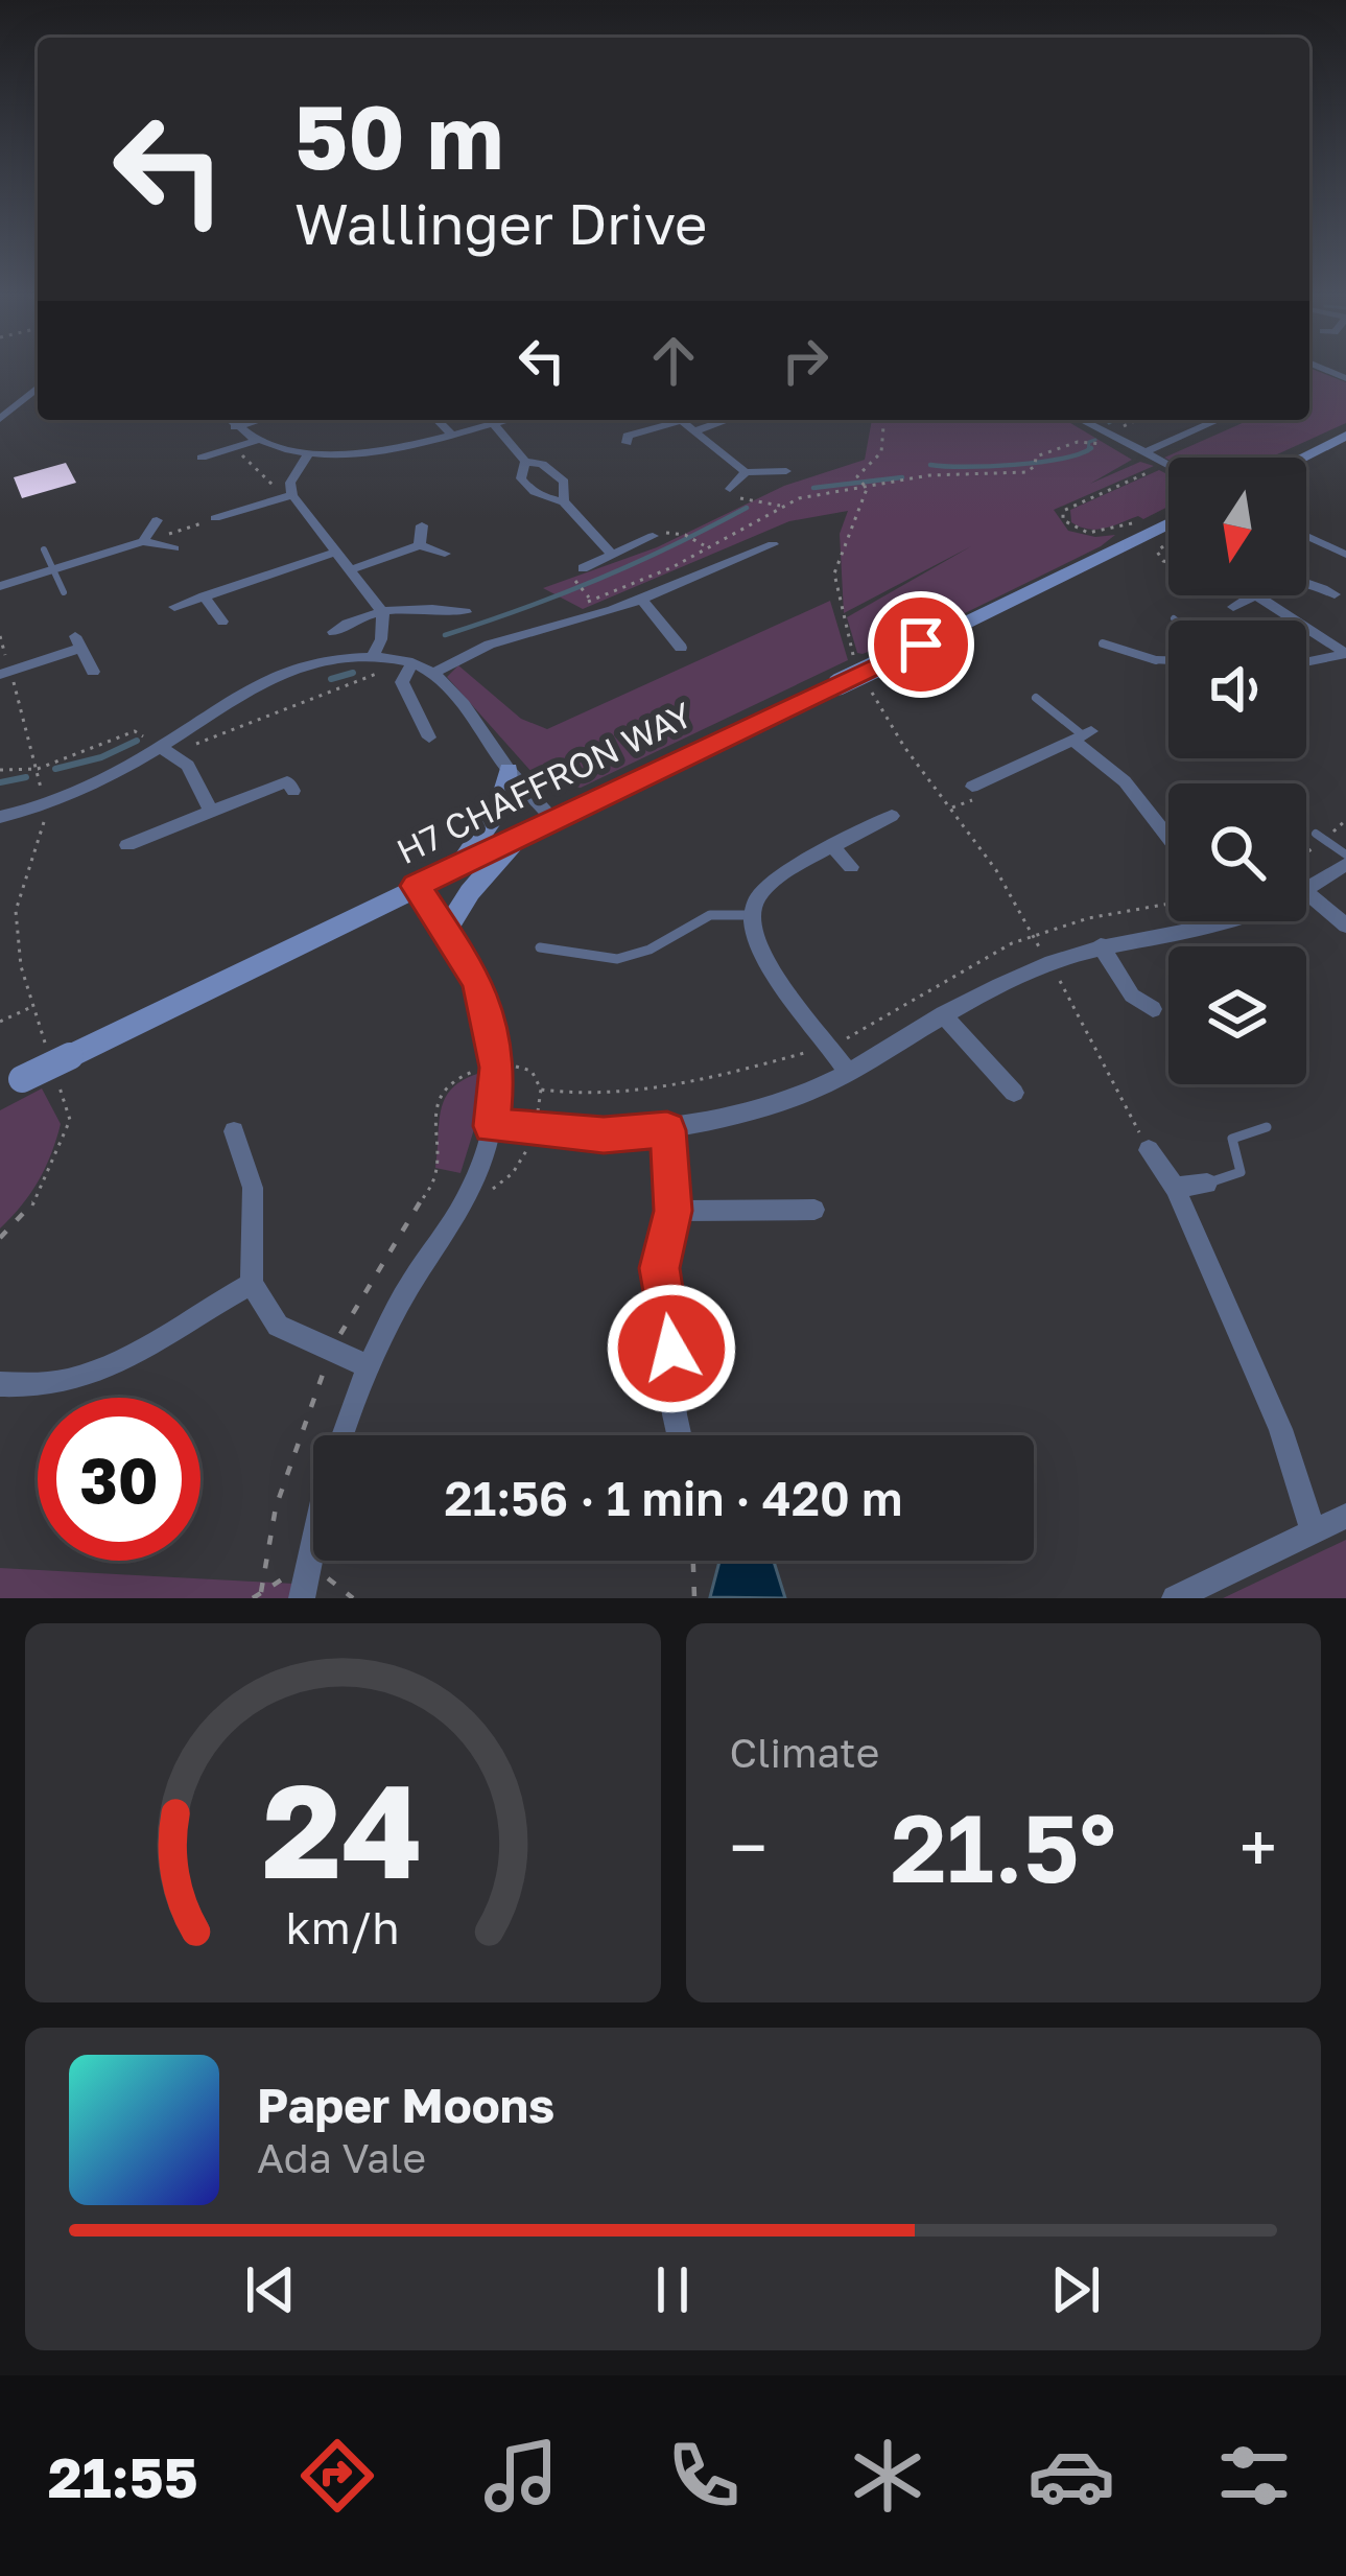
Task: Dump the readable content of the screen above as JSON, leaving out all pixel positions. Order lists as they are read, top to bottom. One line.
{"streets":{"street":["H7 CHAFFRON WAY"]},"north":"bottom","page":{"turn":["50 m","Wallinger Drive"],"limit":"30","trip":"21:56 · 1 min · 420 m","tile":"Climate","heat":["−","21.5°","+"],"song":["Paper Moons","Ada Vale"],"tabs":"21:55","gauge":["24","km/h"]}}
